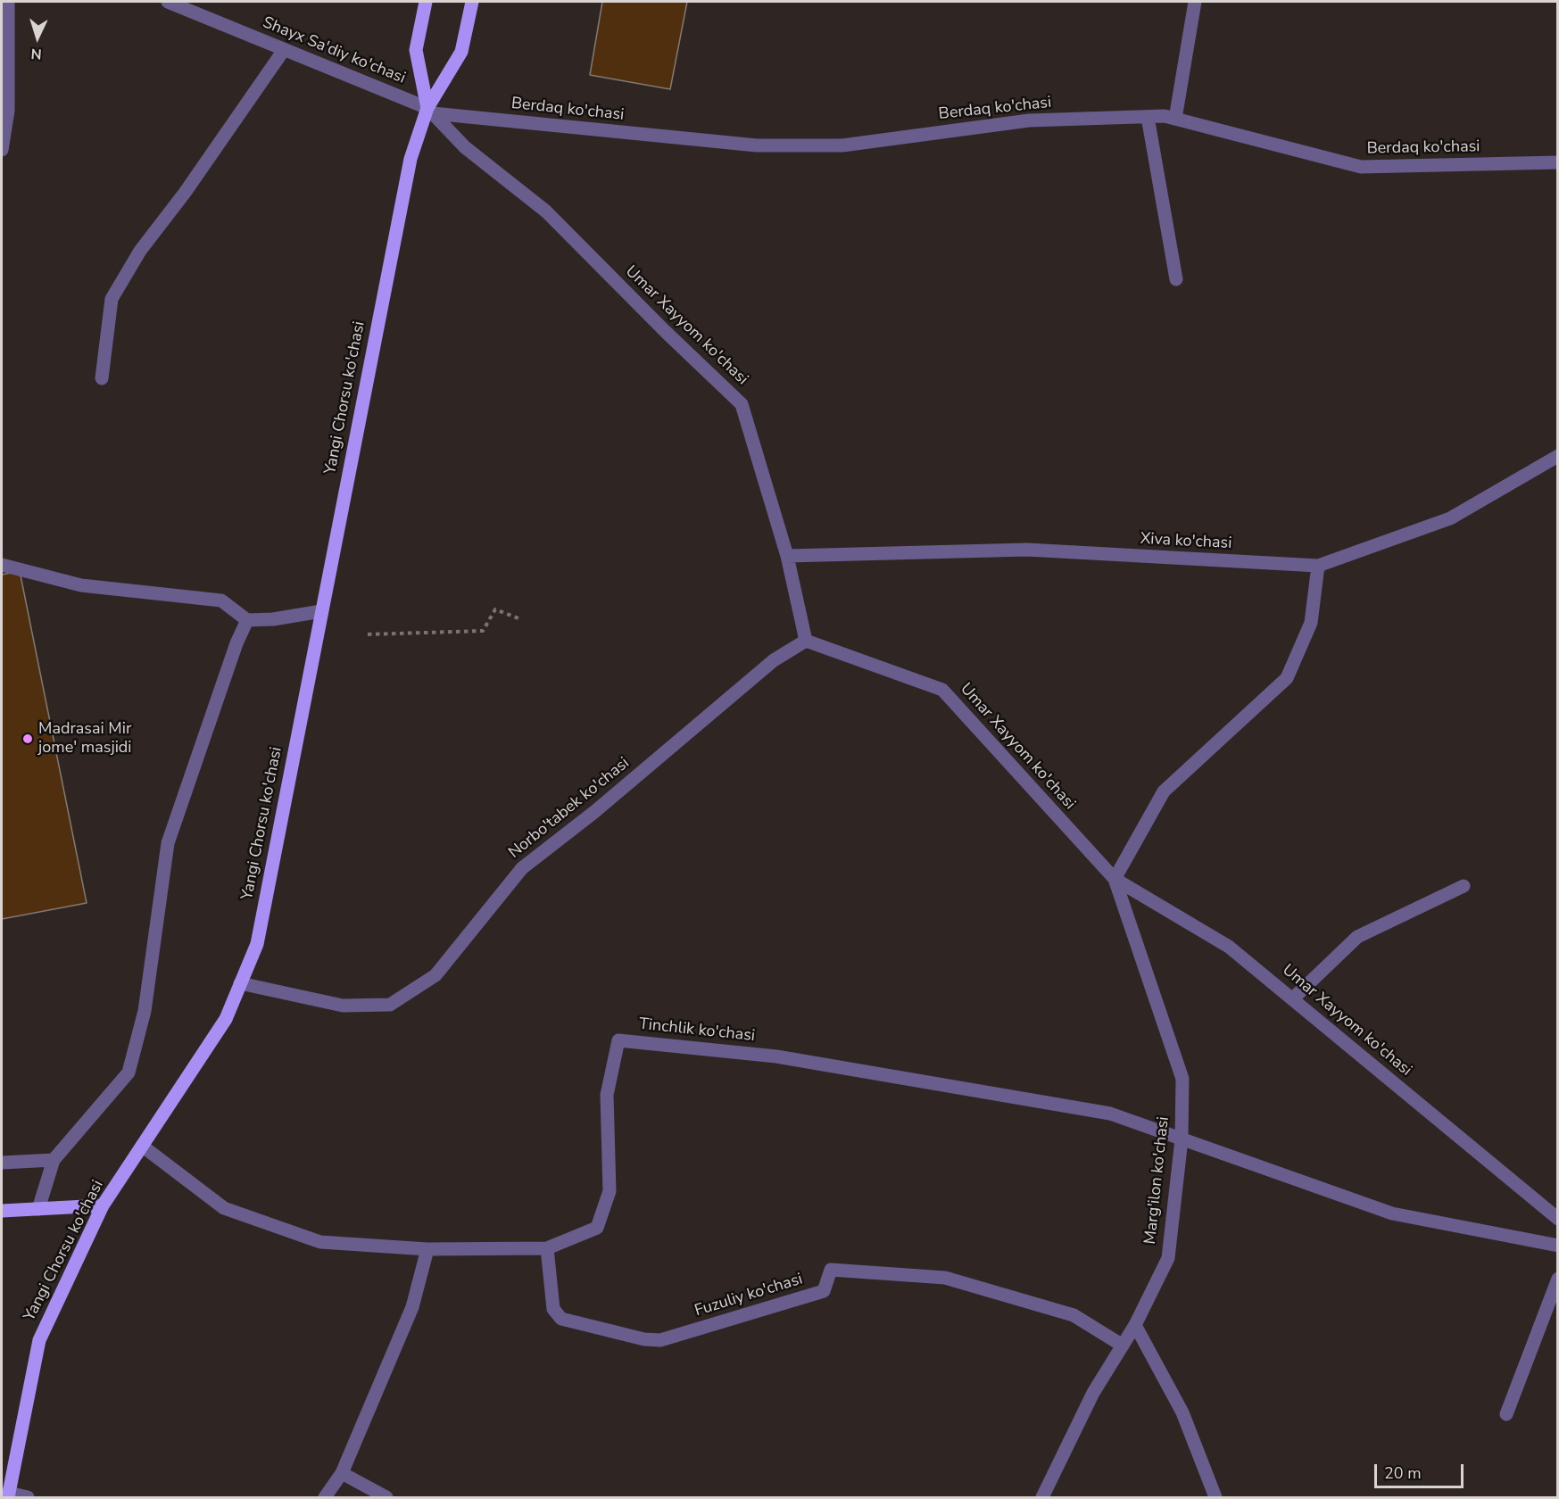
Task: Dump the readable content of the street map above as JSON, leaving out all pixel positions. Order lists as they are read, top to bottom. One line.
{"streets":{"main road":["Yangi Chorsu ko'chasi"],"street":["Shayx Sa'diy ko'chasi","Berdaq ko'chasi","Umar Xayyom ko'chasi","Xiva ko'chasi","Norbo'tabek ko'chasi","Tinchlik ko'chasi","Marg'ilon ko'chasi","Fuzuliy ko'chasi"]},"crossings":[["Shayx Sa'diy ko'chasi","Berdaq ko'chasi"],["Shayx Sa'diy ko'chasi","Umar Xayyom ko'chasi"],["Shayx Sa'diy ko'chasi","Yangi Chorsu ko'chasi"],["Berdaq ko'chasi","Umar Xayyom ko'chasi"],["Berdaq ko'chasi","Yangi Chorsu ko'chasi"],["Umar Xayyom ko'chasi","Yangi Chorsu ko'chasi"],["Umar Xayyom ko'chasi","Xiva ko'chasi"],["Umar Xayyom ko'chasi","Norbo'tabek ko'chasi"],["Umar Xayyom ko'chasi","Marg'ilon ko'chasi"],["Yangi Chorsu ko'chasi","Norbo'tabek ko'chasi"],["Yangi Chorsu ko'chasi","Tinchlik ko'chasi"],["Tinchlik ko'chasi","Marg'ilon ko'chasi"],["Tinchlik ko'chasi","Fuzuliy ko'chasi"],["Marg'ilon ko'chasi","Fuzuliy ko'chasi"]],"places":["Madrasai Mir jome' masjidi"],"scale_bar":"20 m","north":"bottom"}
